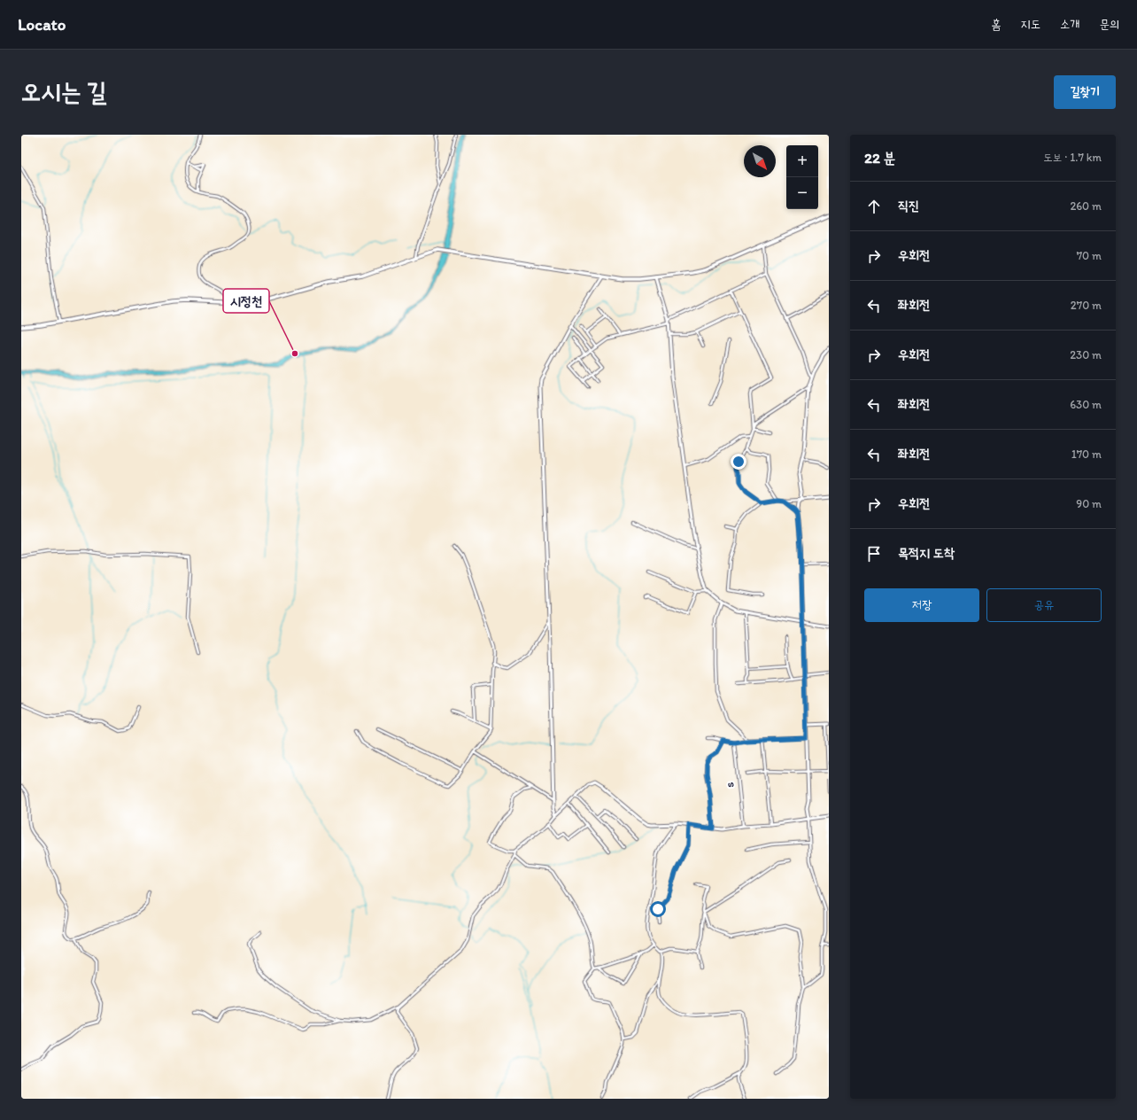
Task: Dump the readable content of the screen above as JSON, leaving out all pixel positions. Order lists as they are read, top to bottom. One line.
{"streets":{"street":["s"]},"places":["시정천"],"north":"bottom right","page":{"header":"Locato","nav":["홈","지도","소개","문의"],"buttons":["길찾기",["저장","공유"]],"title":"오시는 길","heading":["22 분","도보 · 1.7 km"],"map_buttons":["+","−"],"list":[["직진","260 m"],["우회전","70 m"],["좌회전","270 m"],["우회전","230 m"],["좌회전","630 m"],["좌회전","170 m"],["우회전","90 m"],"목적지 도착"]}}
